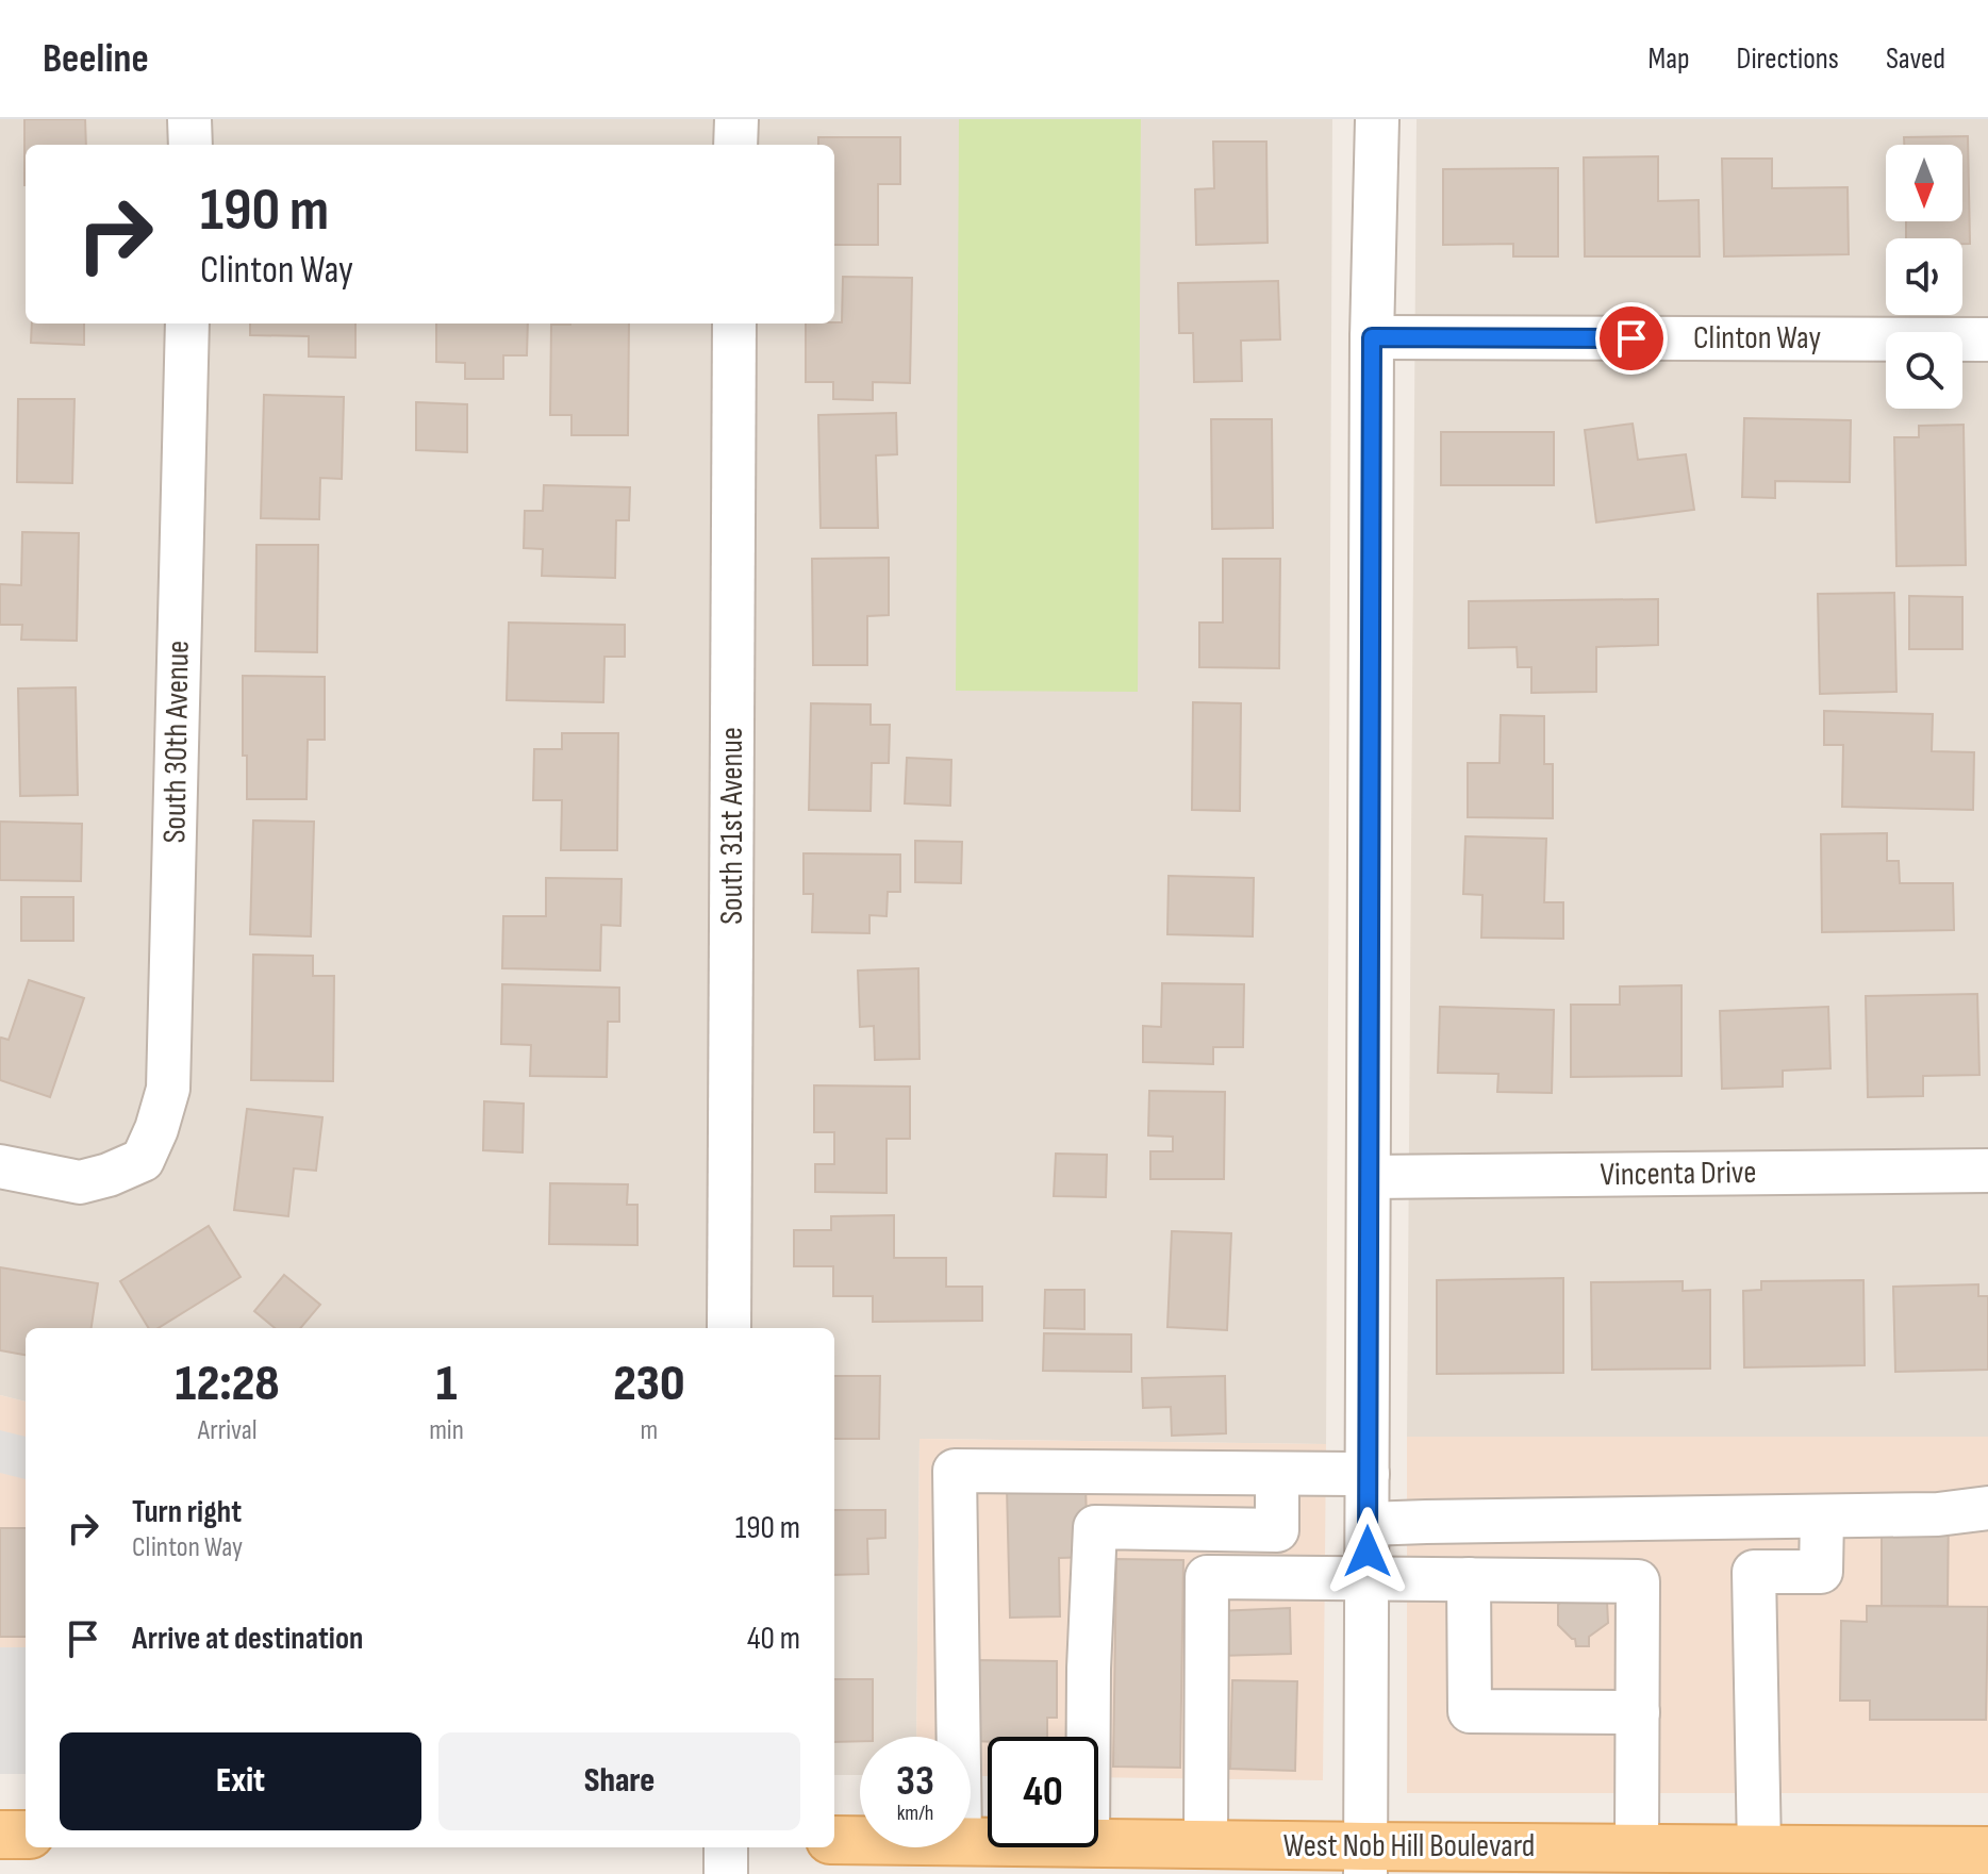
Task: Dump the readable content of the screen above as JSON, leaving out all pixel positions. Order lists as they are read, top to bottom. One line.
{"streets":{"main road":["West Nob Hill Boulevard"],"street":["Clinton Way","South 30th Avenue","South 31st Avenue","Vincenta Drive"]},"north":"bottom","page":{"header":"Beeline","nav":["Map","Directions","Saved"],"turn":["190 m","Clinton Way"],"eta":["12:28","Arrival","1","min","230","m"],"list":[{"name":"Turn right","note":"Clinton Way","value":"190 m"},{"name":"Arrive at destination","value":"40 m"}],"buttons":["Exit","Share"],"speed":"33 km/h","limit":"40"}}
